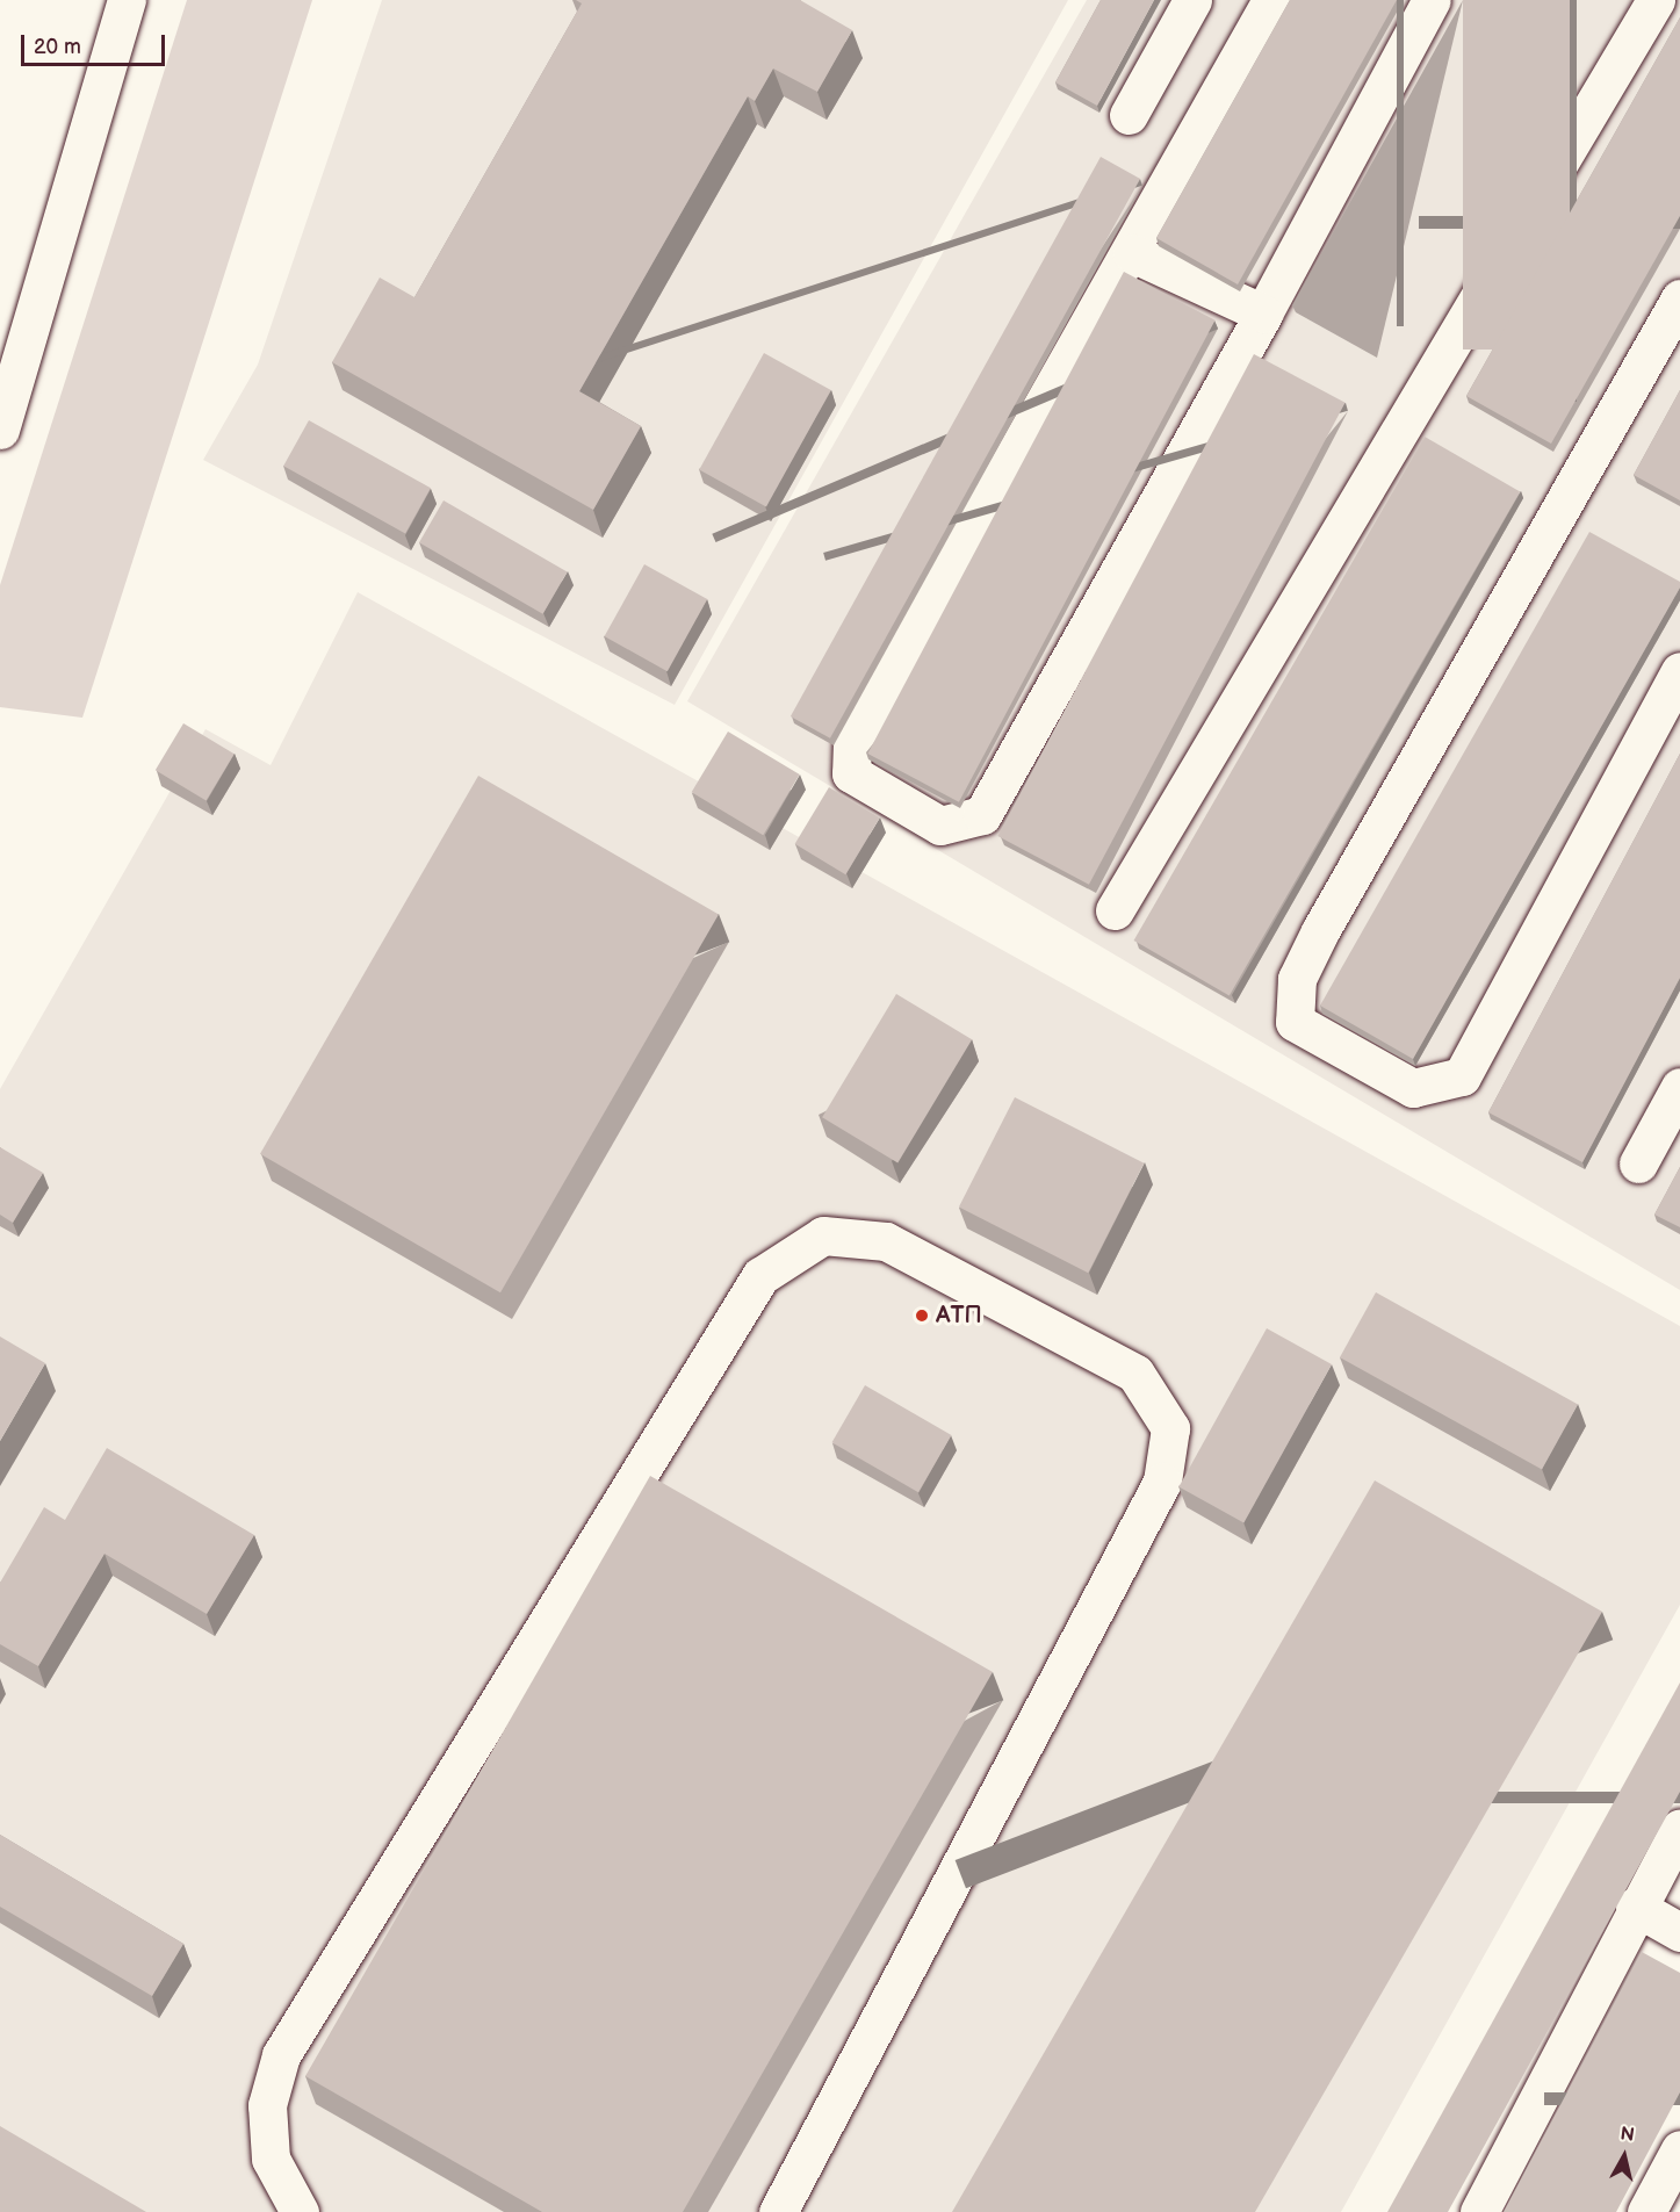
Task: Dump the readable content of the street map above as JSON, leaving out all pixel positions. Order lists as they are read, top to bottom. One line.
{"places":["АТП"],"scale_bar":"20 m","north":"top"}
